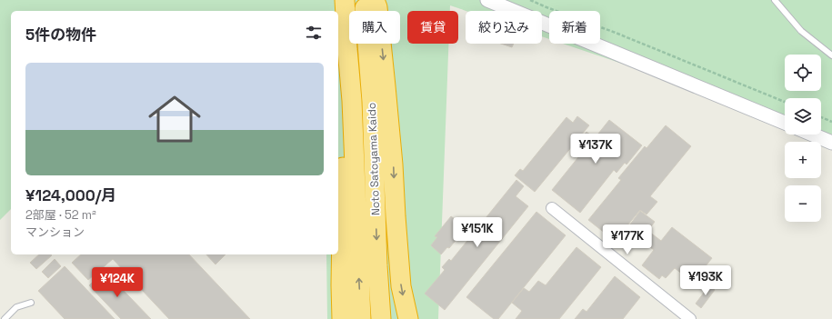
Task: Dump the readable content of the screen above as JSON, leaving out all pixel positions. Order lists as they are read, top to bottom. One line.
{"streets":{"highway":["Noto Satoyama Kaido"]},"page":{"chip":["購入","賃貸","絞り込み","新着"],"heading":"5件の物件","map_buttons":["+","−"],"list":[{"name":"¥124,000/月","note":"2部屋 · 52 m² · マンション"}],"price":["¥137K","¥151K","¥177K","¥193K","¥124K"]}}
